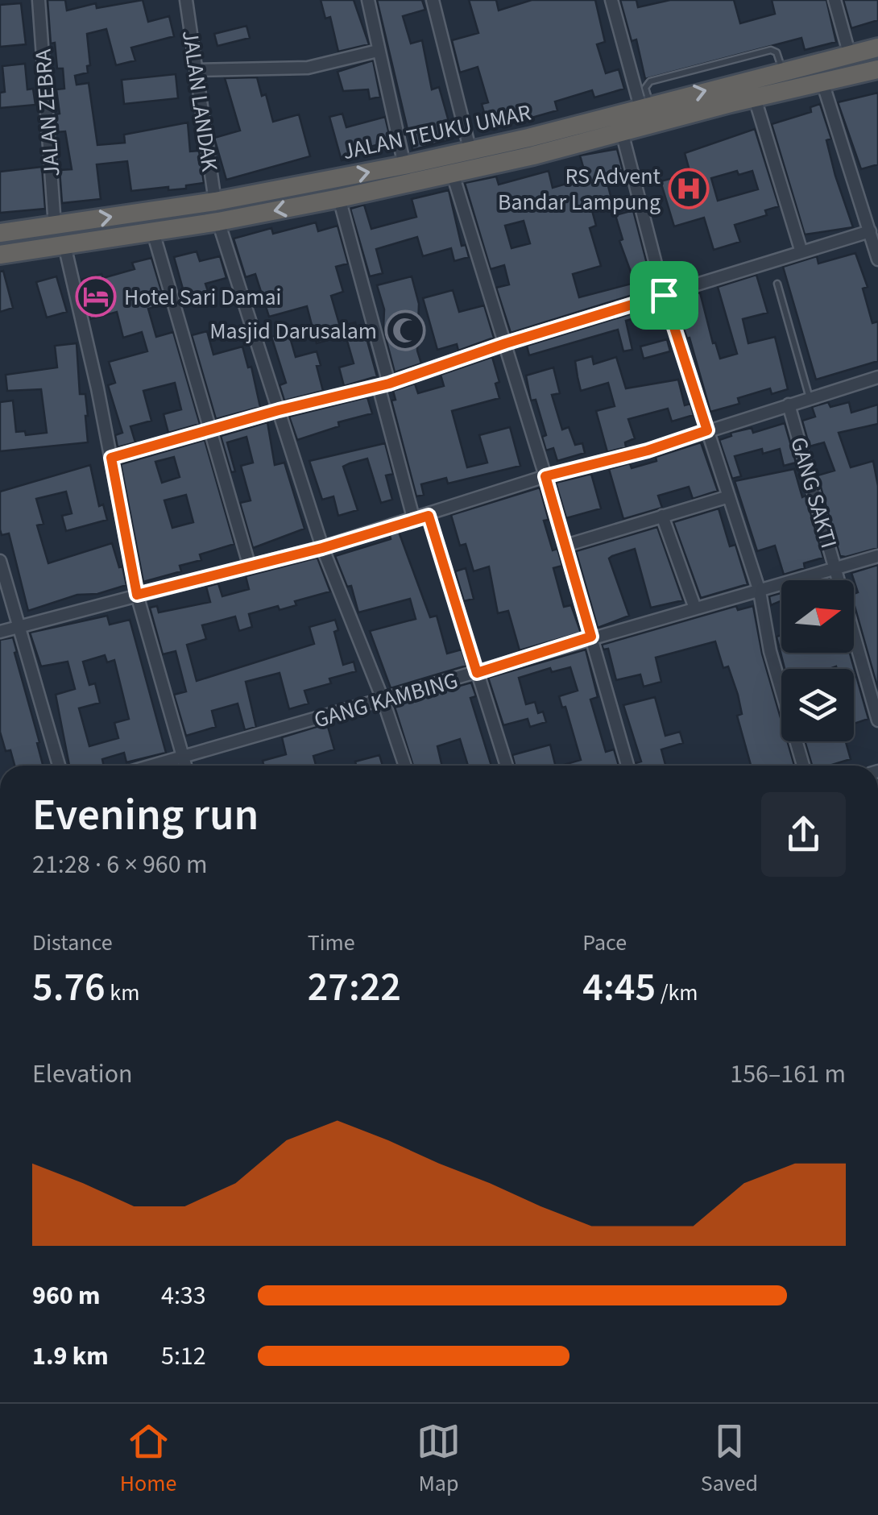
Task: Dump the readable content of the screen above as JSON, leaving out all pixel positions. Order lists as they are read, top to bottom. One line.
{"streets":{"highway":["JALAN TEUKU UMAR"],"street":["JALAN LANDAK","JALAN ZEBRA","GANG SAKTI","GANG KAMBING"]},"crossings":[["JALAN LANDAK","JALAN TEUKU UMAR"],["JALAN ZEBRA","JALAN TEUKU UMAR"],["GANG SAKTI","GANG KAMBING"]],"places":{"hospital":["RS Advent Bandar Lampung"],"hotel":["Hotel Sari Damai"],"mosque":["Masjid Darusalam"]},"north":"right","page":{"heading":["Evening run","21:28 · 6 × 960 m"],"stats":[["Distance","5.76 km"],["Time","27:22"],["Pace","4:45 /km"]],"chart":["Elevation","156–161 m"],"list":[{"name":"960 m","note":"4:33"},{"name":"1.9 km","note":"5:12"}],"tabs":["Home","Map","Saved"]}}
